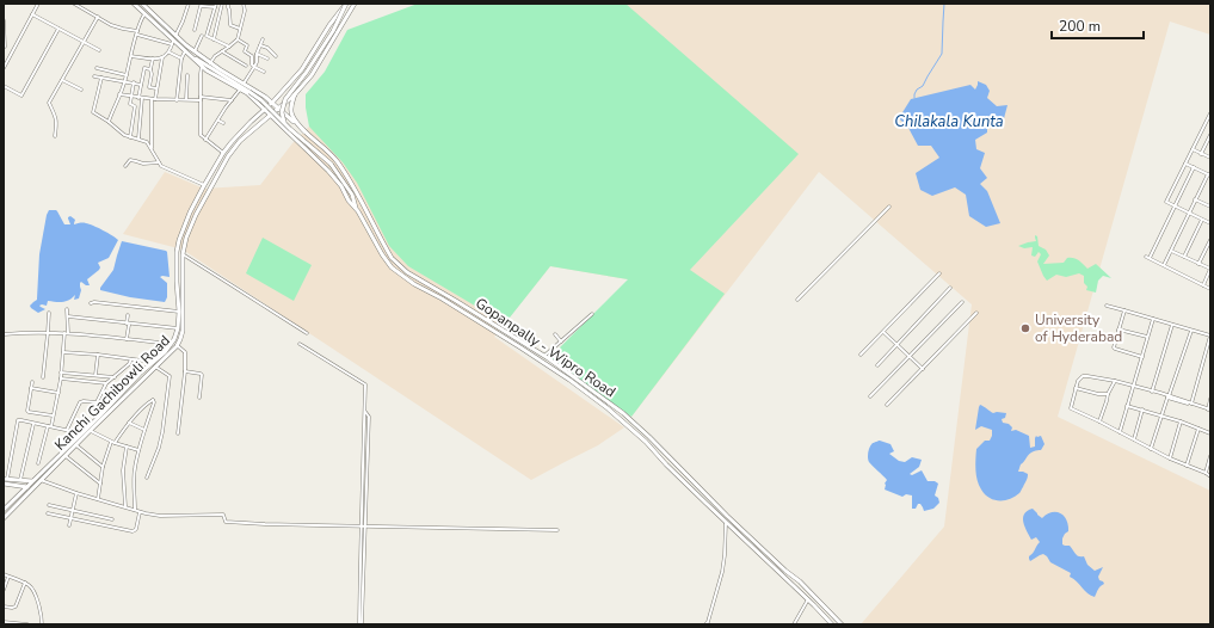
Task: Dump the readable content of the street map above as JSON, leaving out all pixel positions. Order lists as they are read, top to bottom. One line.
{"streets":{"main road":["Gopanpally - Wipro Road","Kanchi Gachibowli Road"]},"crossings":[["Gopanpally - Wipro Road","Kanchi Gachibowli Road"]],"water":["Chilakala Kunta"],"places":["University of Hyderabad"],"scale_bar":"200 m"}
